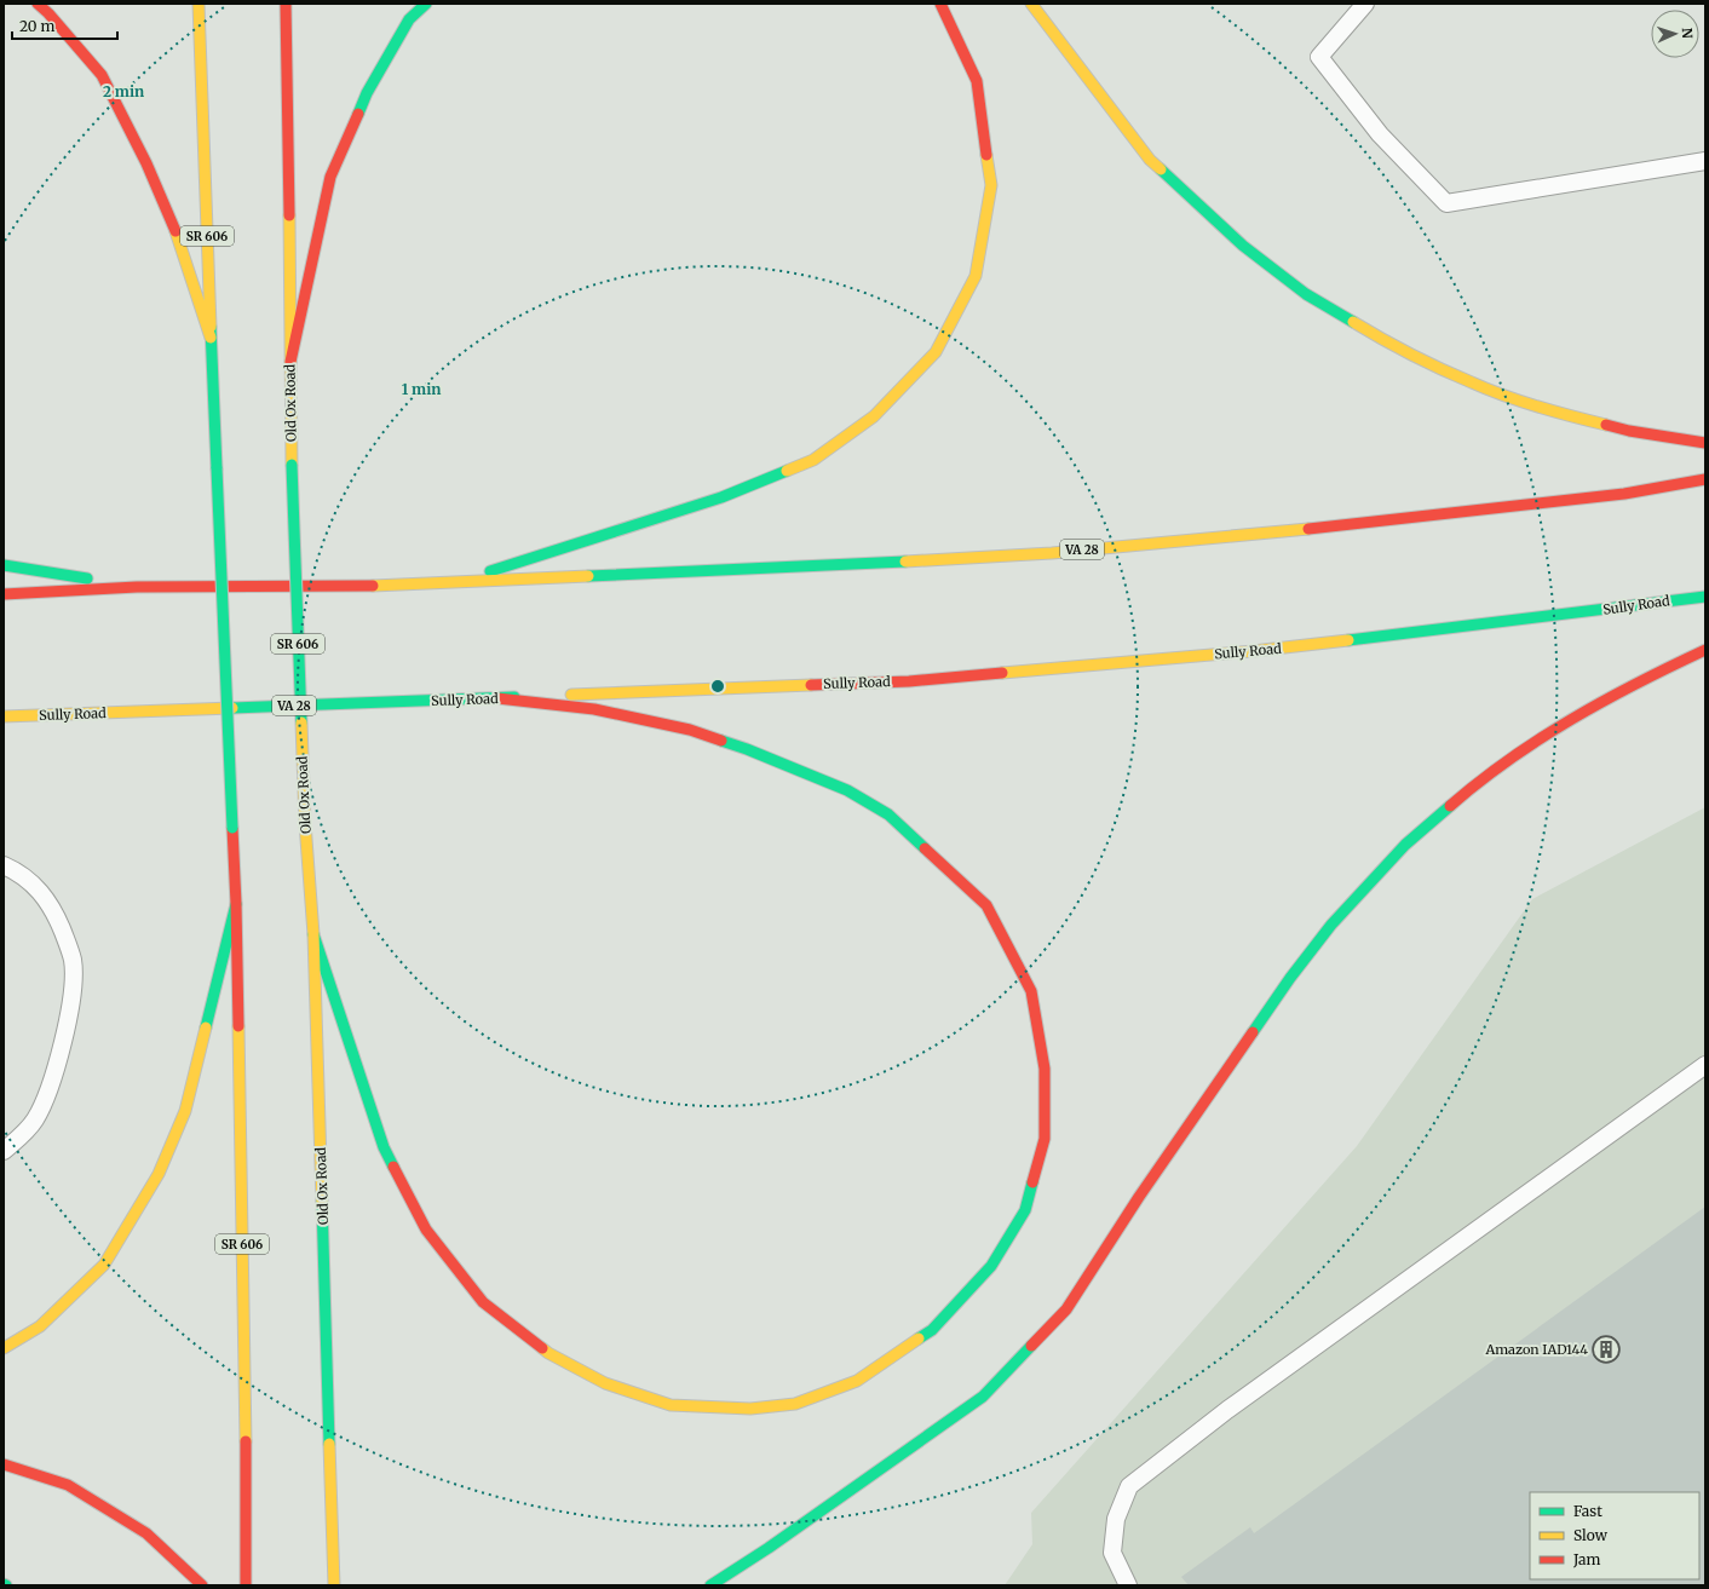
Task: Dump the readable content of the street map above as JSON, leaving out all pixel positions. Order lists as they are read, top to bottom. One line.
{"streets":{"main road":["SR 606","Old Ox Road","VA 28","Sully Road"]},"places":{"building":["Amazon IAD144"]},"legend":["Fast","Slow","Jam"],"scale_bar":"20 m","north":"right","rings":["2 min","1 min"]}
